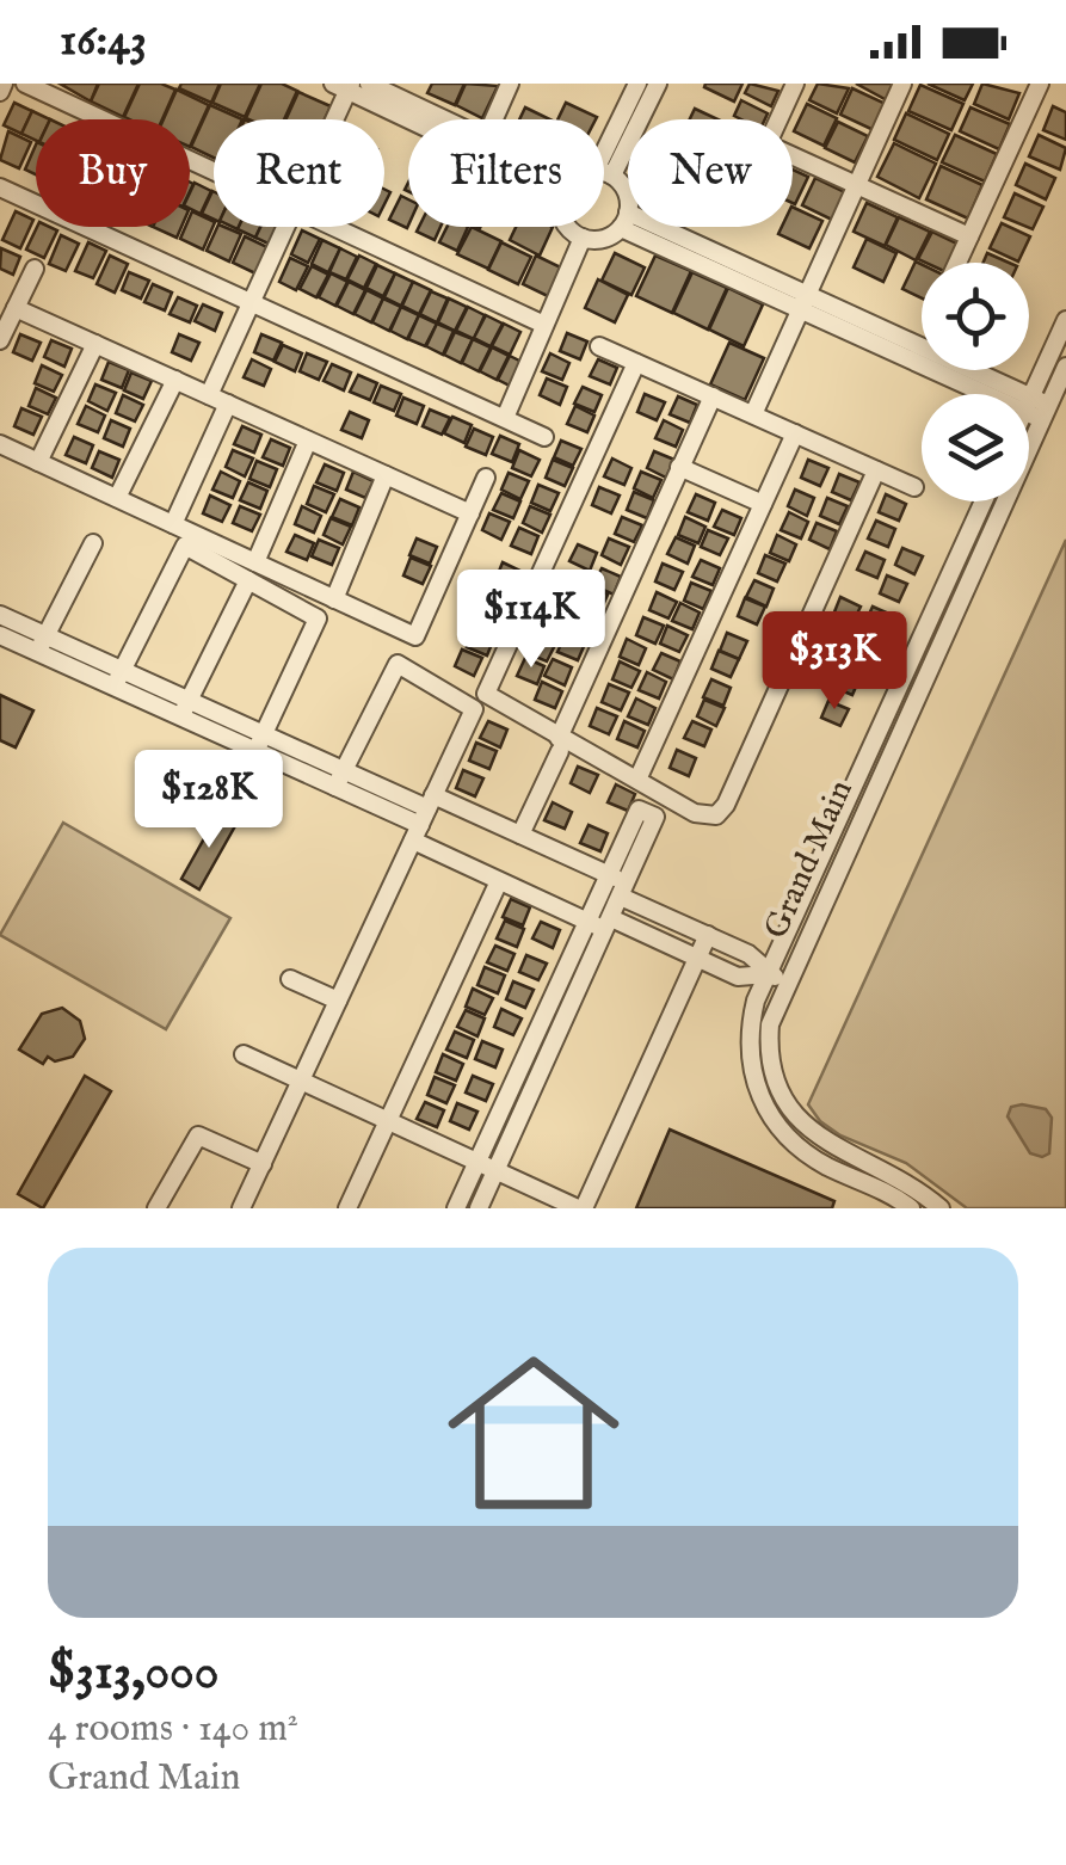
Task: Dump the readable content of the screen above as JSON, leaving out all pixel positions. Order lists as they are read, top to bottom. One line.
{"streets":{"street":["Grand Main"]},"page":{"status":"16:43","chip":["Buy","Rent","Filters","New"],"price":["$114K","$313K","$128K"],"list":[{"name":"$313,000","note":"4 rooms · 140 m² · Grand Main"}]}}
